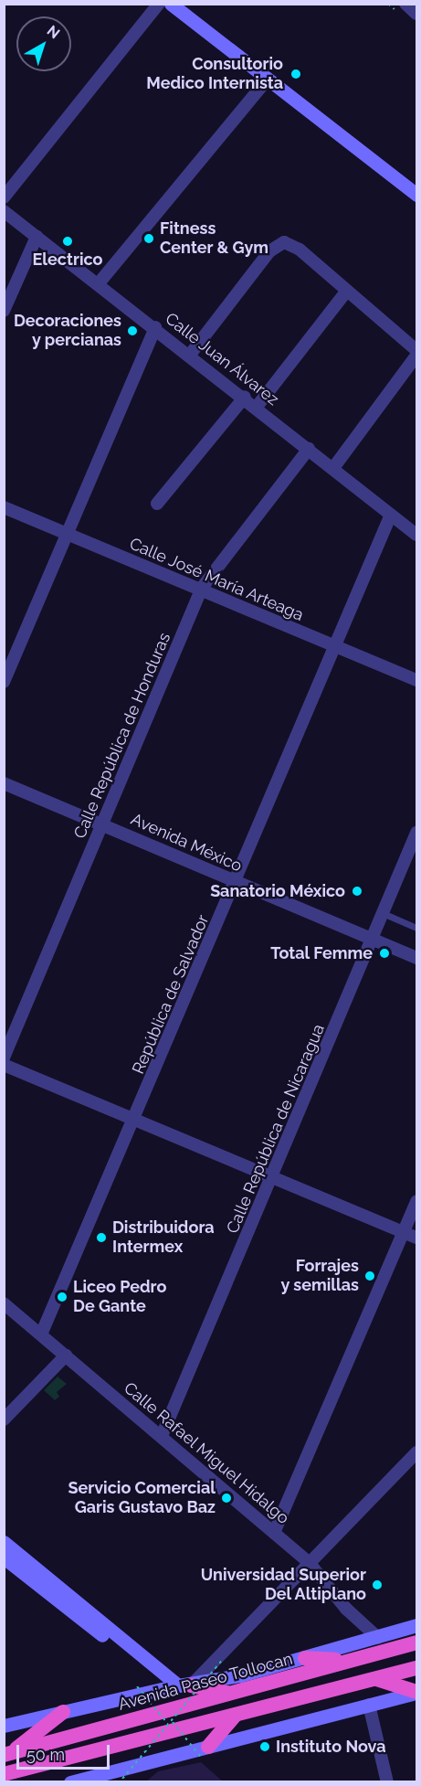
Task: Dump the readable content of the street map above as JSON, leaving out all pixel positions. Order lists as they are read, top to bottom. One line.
{"streets":{"highway":["Avenida Paseo Tollocan"],"street":["Calle Juan Álvarez","Calle José María Arteaga","Calle República de Honduras","Avenida México","República de Salvador","Calle República de Nicaragua","Calle Rafael Miguel Hidalgo"]},"crossings":[["Calle Juan Álvarez","Calle República de Honduras"],["Calle Juan Álvarez","República de Salvador"],["Calle José María Arteaga","Calle República de Honduras"],["Calle José María Arteaga","República de Salvador"],["Calle República de Honduras","Avenida México"],["Avenida México","República de Salvador"],["Avenida México","Calle República de Nicaragua"],["República de Salvador","Calle Rafael Miguel Hidalgo"],["Calle República de Nicaragua","Calle Rafael Miguel Hidalgo"],["Calle Rafael Miguel Hidalgo","Avenida Paseo Tollocan"]],"places":["Consultorio Medico Internista","Fitness Center & Gym","Electrico","Decoraciones y percianas","Sanatorio México","Total Femme","Distribuidora Intermex","Forrajes y semillas","Liceo Pedro De Gante","Servicio Comercial Garis Gustavo Baz","Universidad Superior Del Altiplano","Instituto Nova"],"scale_bar":"50 m","north":"top right"}
